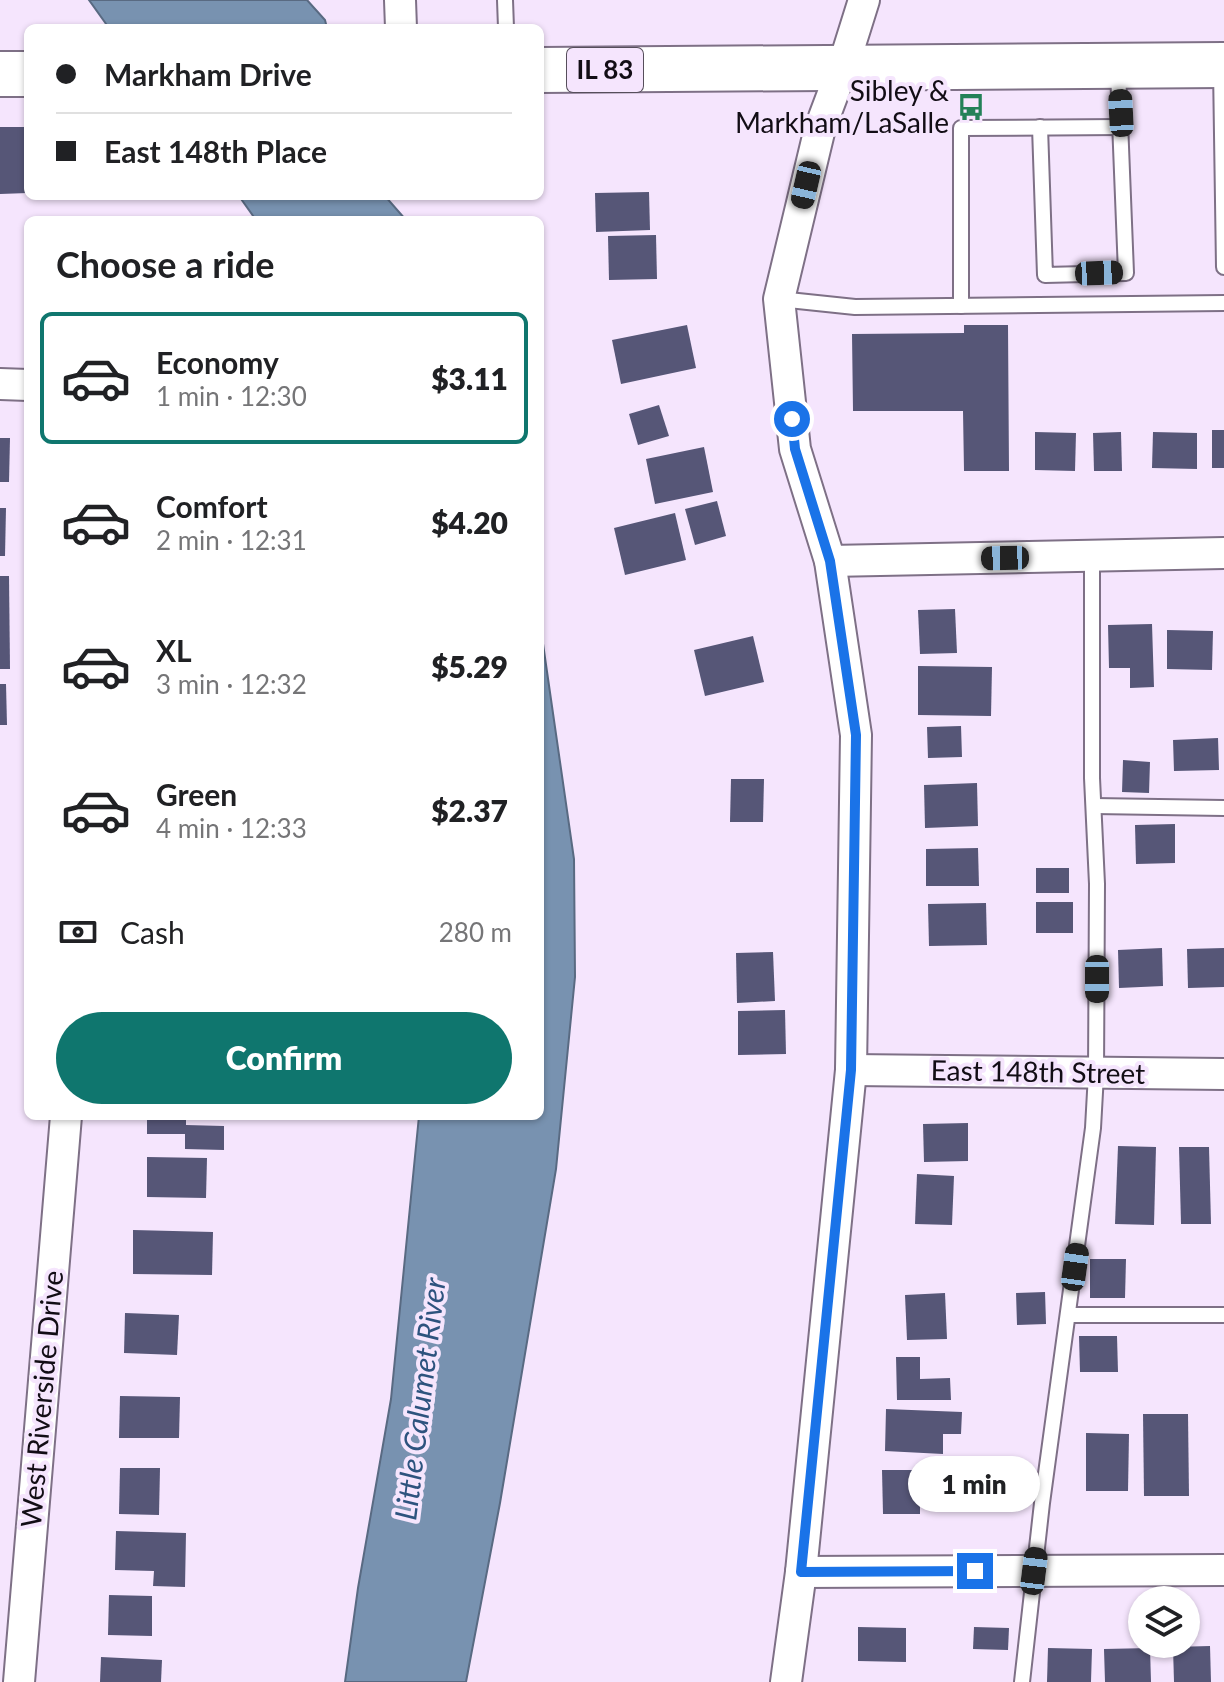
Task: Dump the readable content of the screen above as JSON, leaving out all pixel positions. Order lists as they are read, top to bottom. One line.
{"streets":{"main road":["IL 83"],"street":["East 148th Street","West Riverside Drive"]},"water":["Little Calumet River"],"places":{"bus stop":["Sibley & Markham/LaSalle"]},"page":{"banner":["Markham Drive","East 148th Place"],"heading":"Choose a ride","list":[{"name":"Economy","note":"1 min · 12:30","value":"$3.11"},{"name":"Comfort","note":"2 min · 12:31","value":"$4.20"},{"name":"XL","note":"3 min · 12:32","value":"$5.29"},{"name":"Green","note":"4 min · 12:33","value":"$2.37"}],"pay":["Cash","280 m"],"buttons":"Confirm","bubble":"1 min"}}
